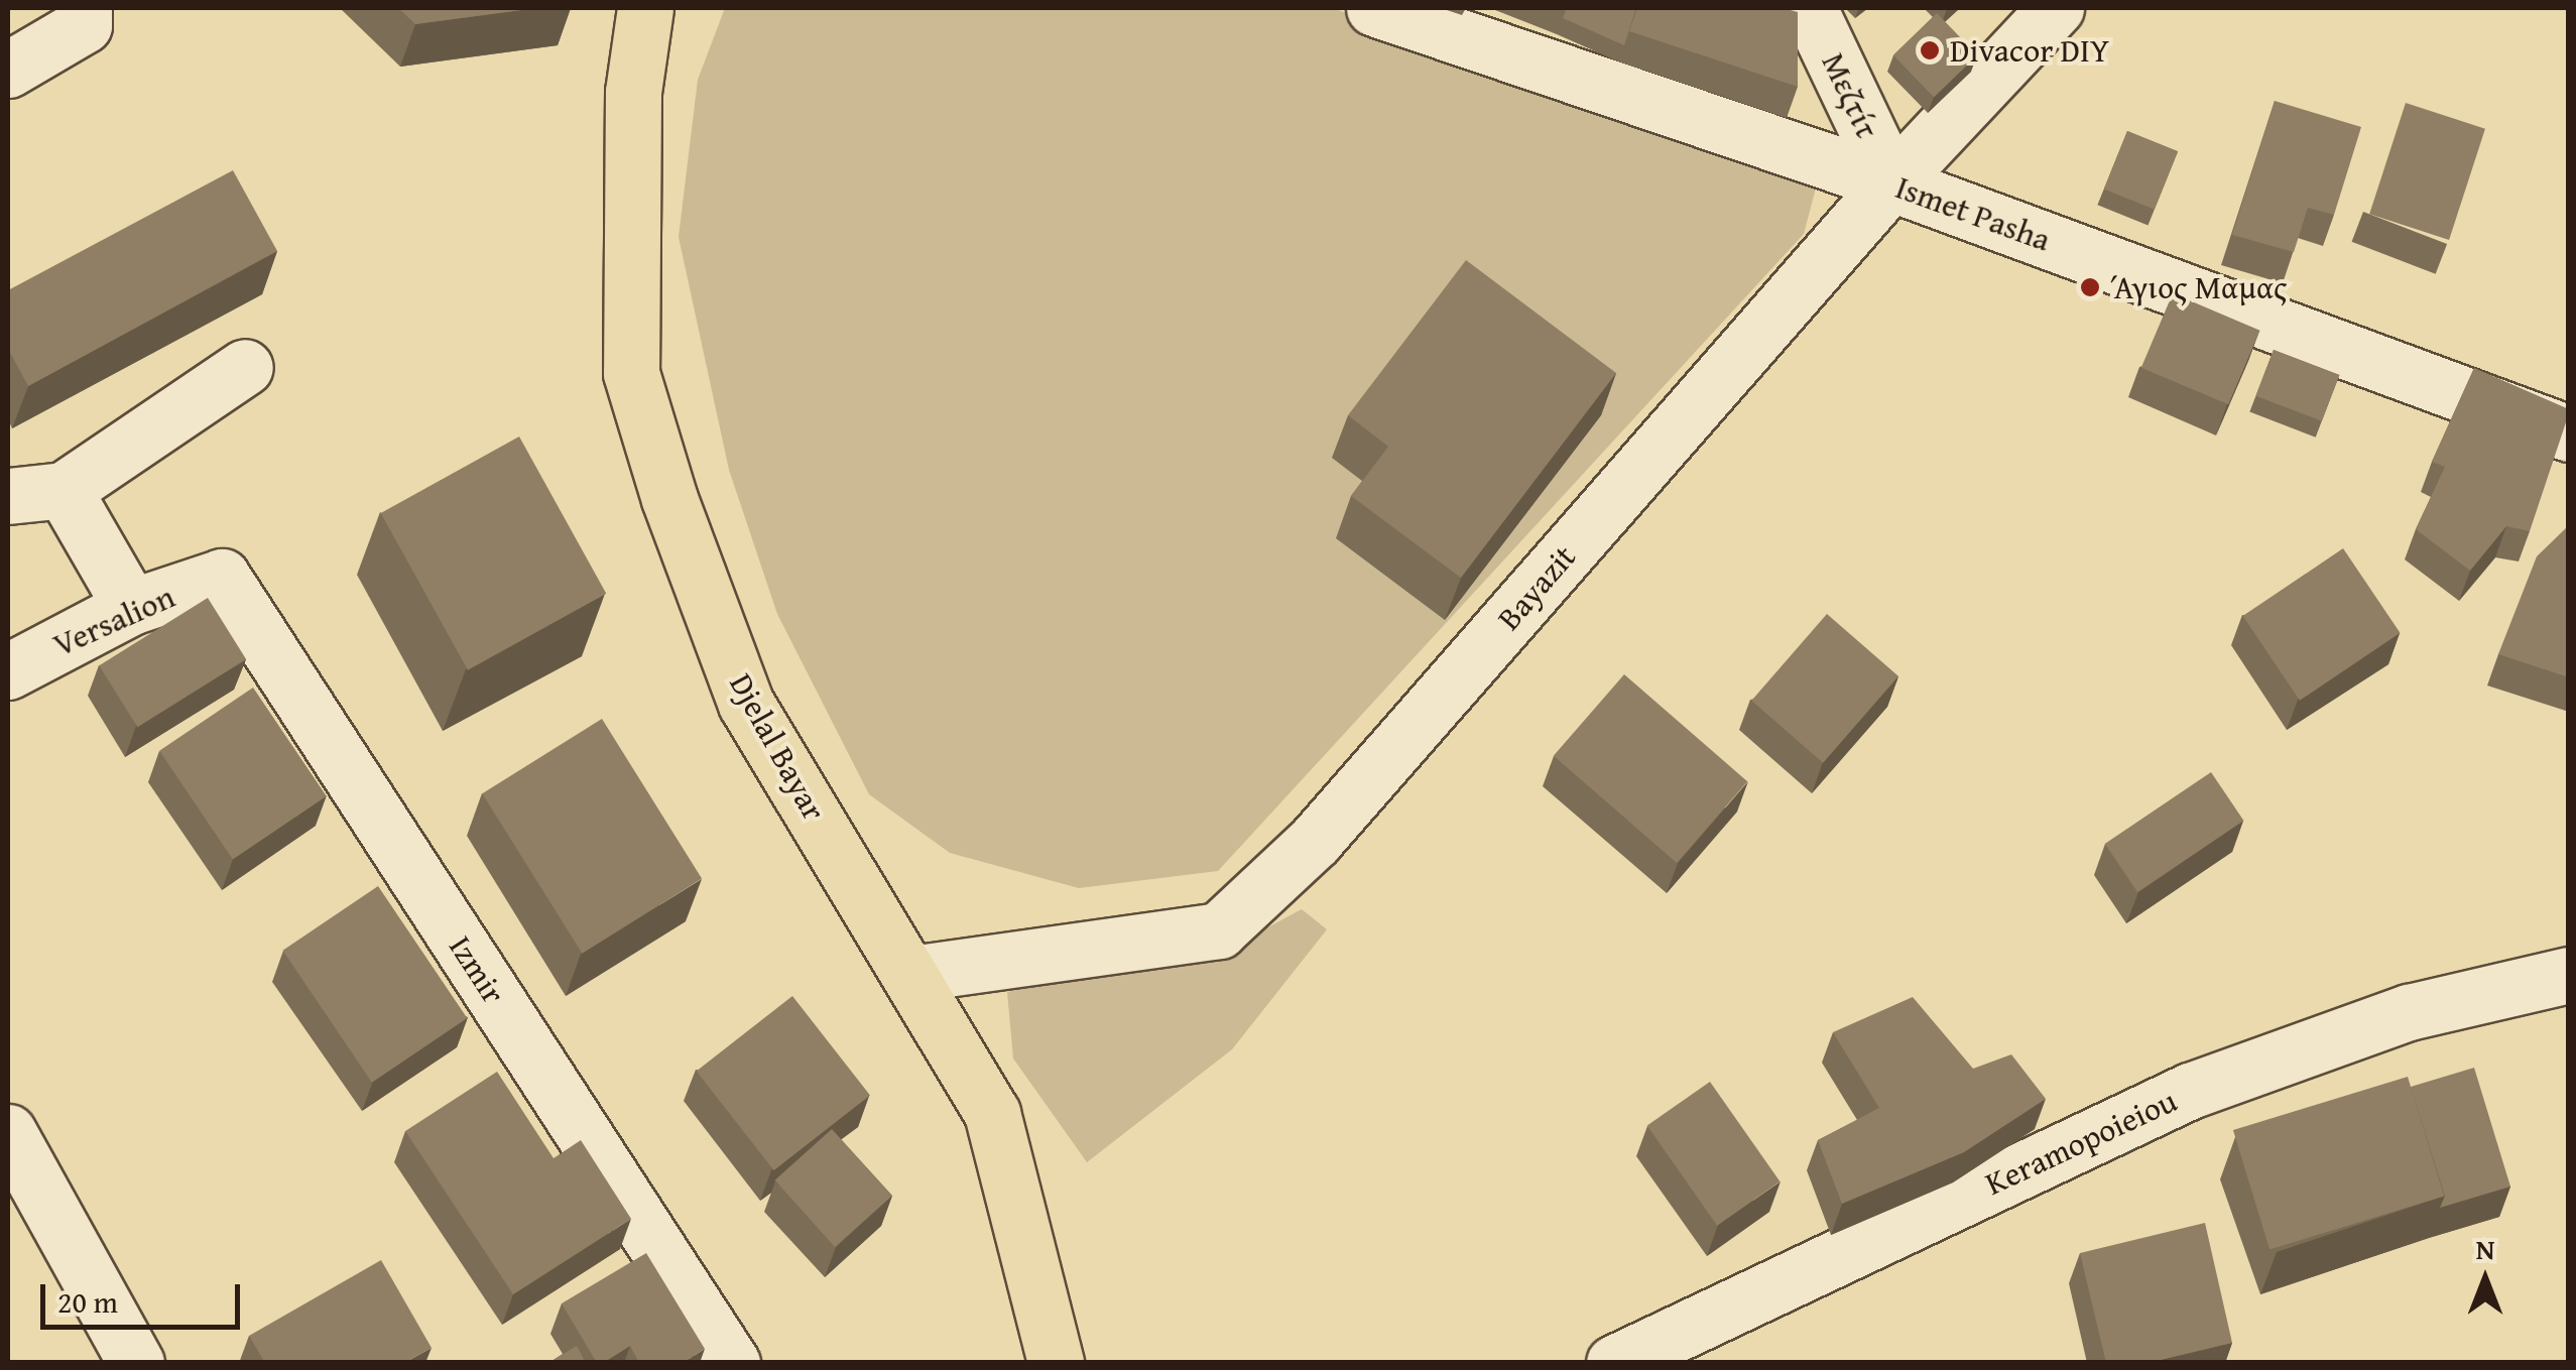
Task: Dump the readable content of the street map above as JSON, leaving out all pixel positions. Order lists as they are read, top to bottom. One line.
{"streets":{"main road":["Djelal Bayar"],"street":["Μεζτίτ","Ismet Pasha","Bayazit","Versalion","Izmir","Keramopoieiou"]},"crossings":[["Μεζτίτ","Ismet Pasha"],["Μεζτίτ","Bayazit"],["Ismet Pasha","Bayazit"],["Bayazit","Djelal Bayar"],["Versalion","Izmir"]],"places":["Divacor DIY","Άγιος Μαμας"],"scale_bar":"20 m","north":"top"}
